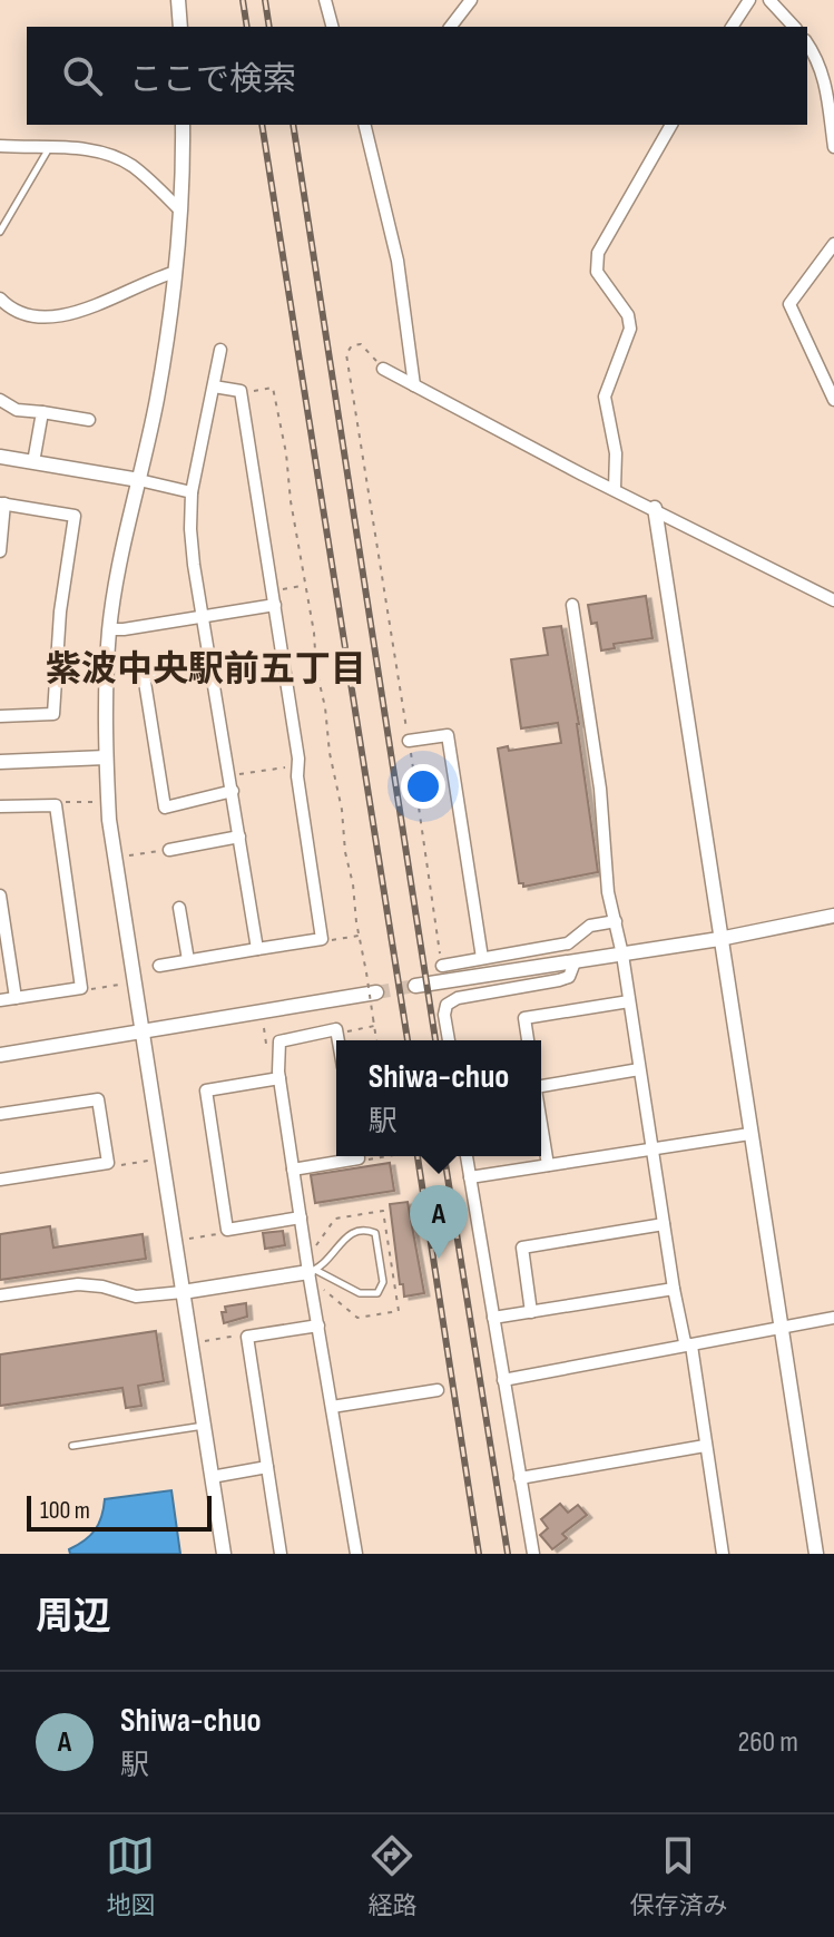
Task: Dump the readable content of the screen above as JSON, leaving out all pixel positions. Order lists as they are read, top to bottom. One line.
{"districts":["紫波中央駅前五丁目"],"scale_bar":"100 m","page":{"search":"ここで検索","popup":["Shiwa-chuo","駅"],"pins":"A","scale":"100 m","heading":"周辺","list":[{"mark":"A","name":"Shiwa-chuo","note":"駅","value":"260 m"}],"nav":["地図","経路","保存済み"]}}
